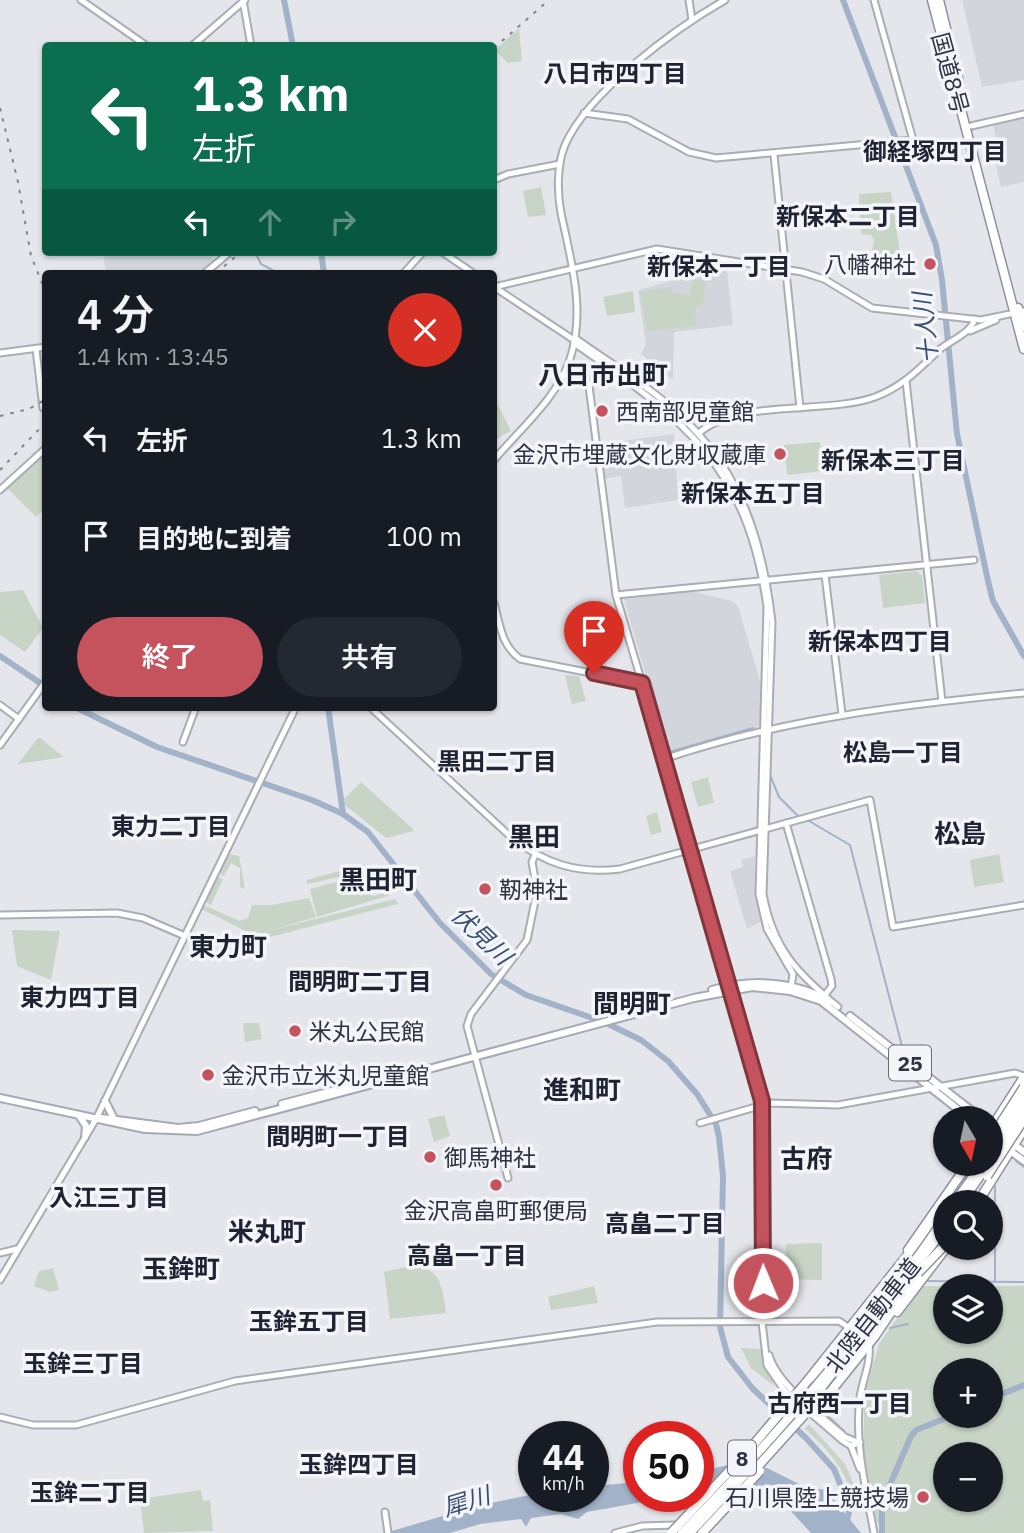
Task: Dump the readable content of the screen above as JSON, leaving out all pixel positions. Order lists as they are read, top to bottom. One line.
{"streets":{"highway":["国道8号","北陸自動車道","8"],"main road":["25"]},"districts":["八日市四丁目","御経塚四丁目","新保本二丁目","新保本一丁目","八日市出町","新保本三丁目","新保本五丁目","新保本四丁目","松島一丁目","黒田二丁目","東力二丁目","松島","黒田","黒田町","東力町","間明町二丁目","東力四丁目","間明町","進和町","間明町一丁目","古府","入江三丁目","高畠二丁目","米丸町","高畠一丁目","玉鉾町","玉鉾五丁目","玉鉾三丁目","古府西一丁目","玉鉾四丁目","玉鉾二丁目"],"water":["十人川","伏見川","犀川"],"places":["八幡神社","西南部児童館","金沢市埋蔵文化財収蔵庫","靭神社","米丸公民館","金沢市立米丸児童館","御馬神社","金沢高畠町郵便局","石川県陸上競技場"],"north":"bottom","page":{"turn":["1.3 km","左折"],"heading":["4 分","1.4 km · 13:45"],"list":[{"name":"左折","value":"1.3 km"},{"name":"目的地に到着","value":"100 m"}],"buttons":["終了","共有"],"map_buttons":["+","−"],"speed":"44 km/h","limit":"50"}}
